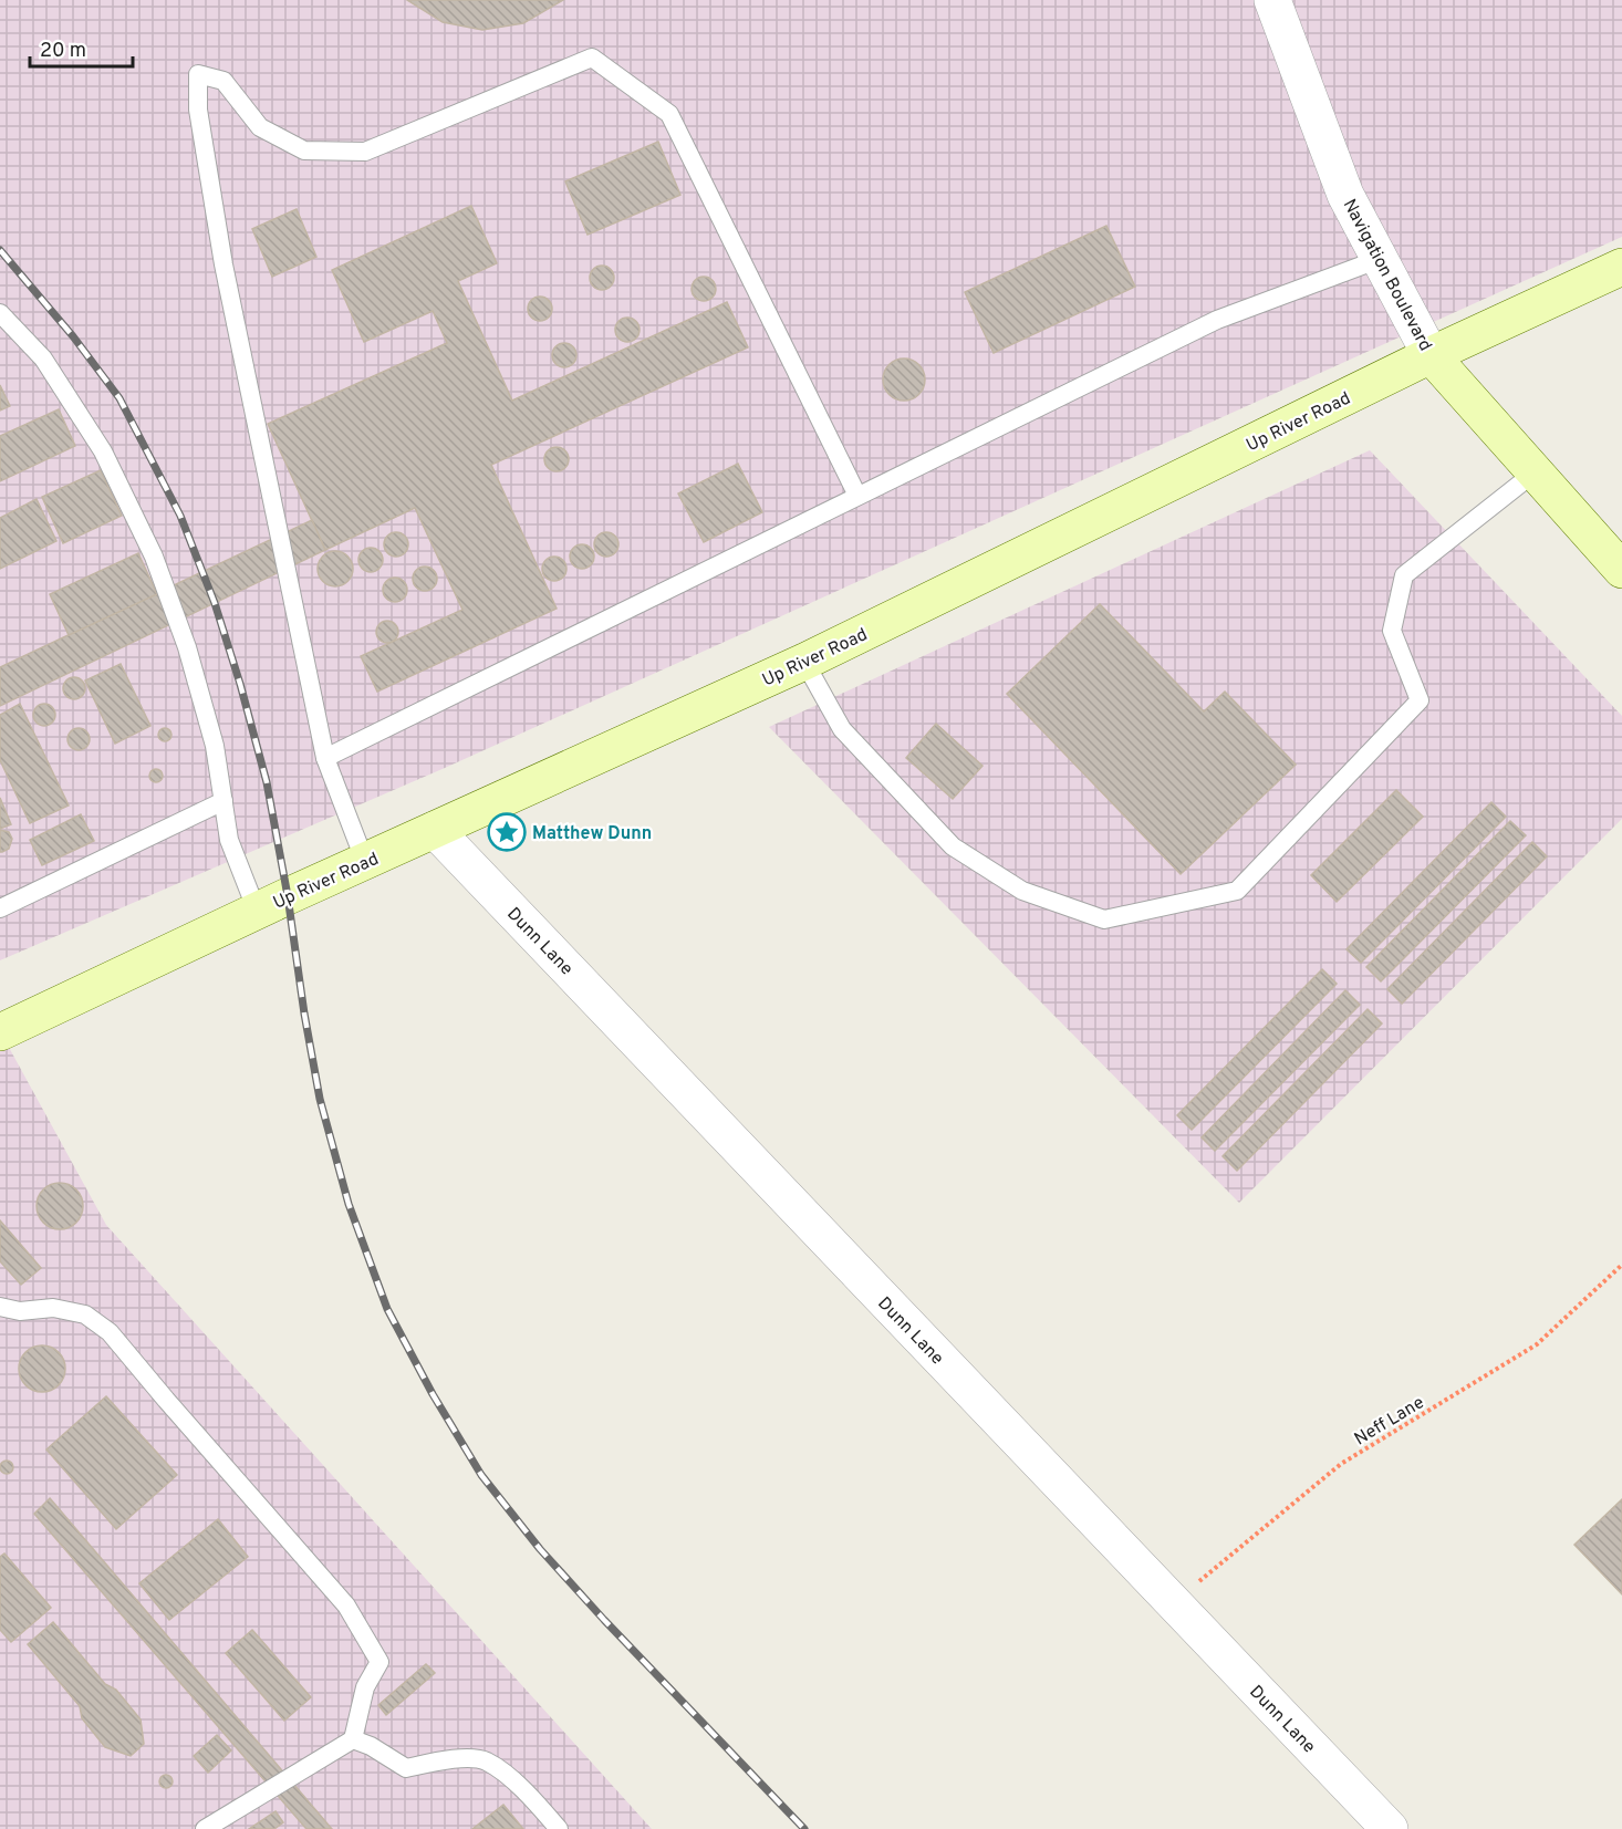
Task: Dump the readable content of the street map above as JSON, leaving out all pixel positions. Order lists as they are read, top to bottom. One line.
{"streets":{"street":["Navigation Boulevard","Up River Road","Dunn Lane"],"path":["Neff Lane"]},"crossings":[["Navigation Boulevard","Up River Road"],["Up River Road","Dunn Lane"],["Dunn Lane","Neff Lane"]],"places":{"place":["Matthew Dunn"]},"scale_bar":"20 m"}
